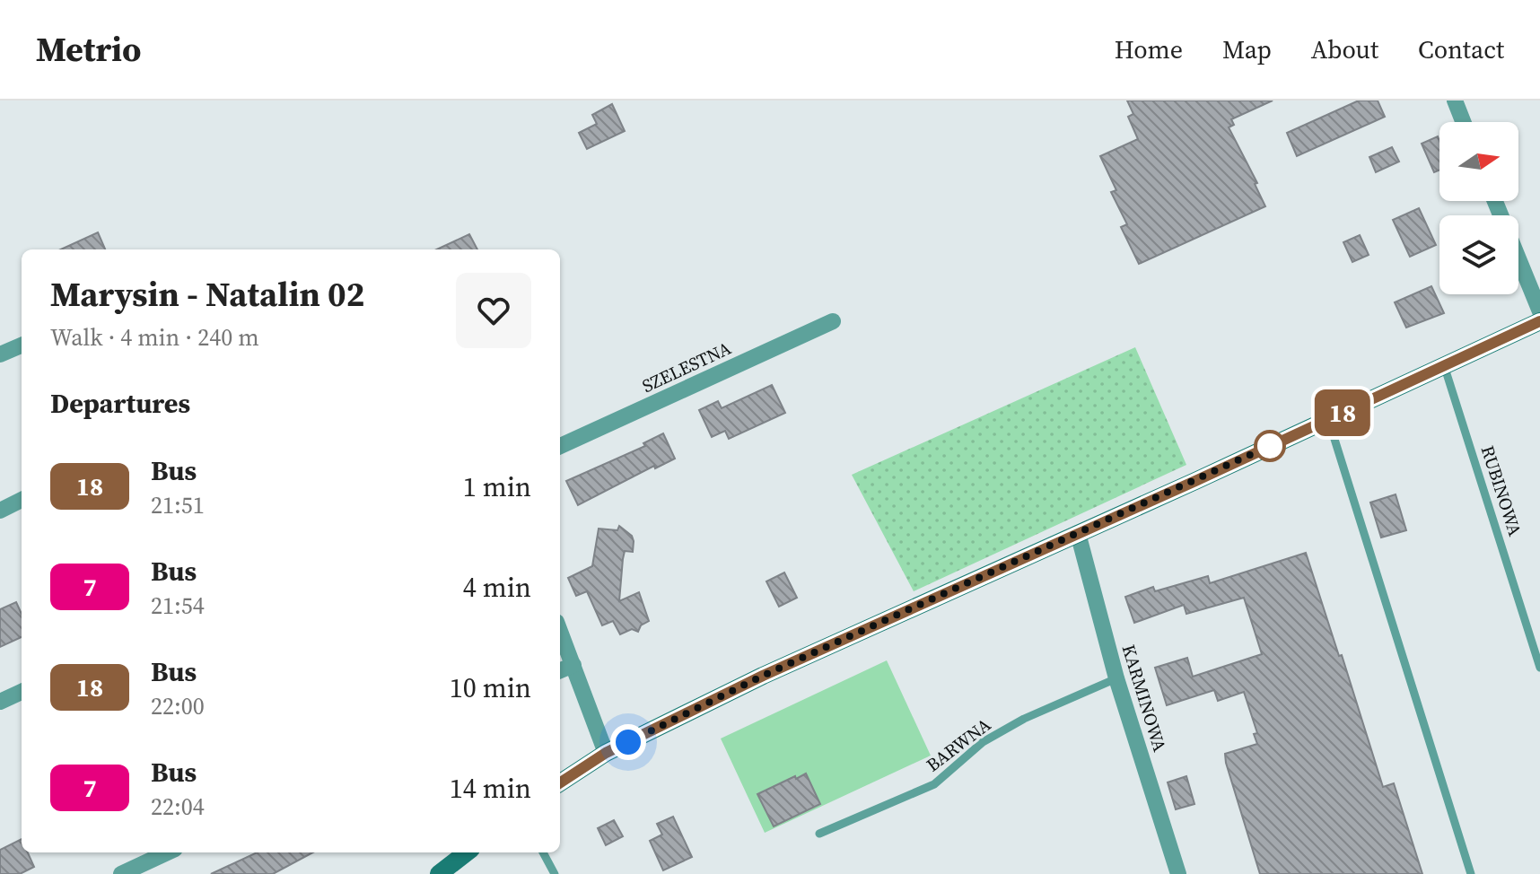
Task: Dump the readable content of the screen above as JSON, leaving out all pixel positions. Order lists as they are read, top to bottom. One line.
{"streets":{"street":["SZELESTNA","KARMINOWA"],"lane":["RUBINOWA","BARWNA"]},"crossings":[["KARMINOWA","BARWNA"]],"lines":["bus line 18"],"north":"right","page":{"header":"Metrio","nav":["Home","Map","About","Contact"],"on_map":"18","heading":[["Marysin - Natalin 02","Walk · 4 min · 240 m"],"Departures"],"list":[{"mark":"18","name":"Bus","note":"21:51","value":"1 min"},{"mark":"7","name":"Bus","note":"21:54","value":"4 min"},{"mark":"18","name":"Bus","note":"22:00","value":"10 min"},{"mark":"7","name":"Bus","note":"22:04","value":"14 min"}]}}
